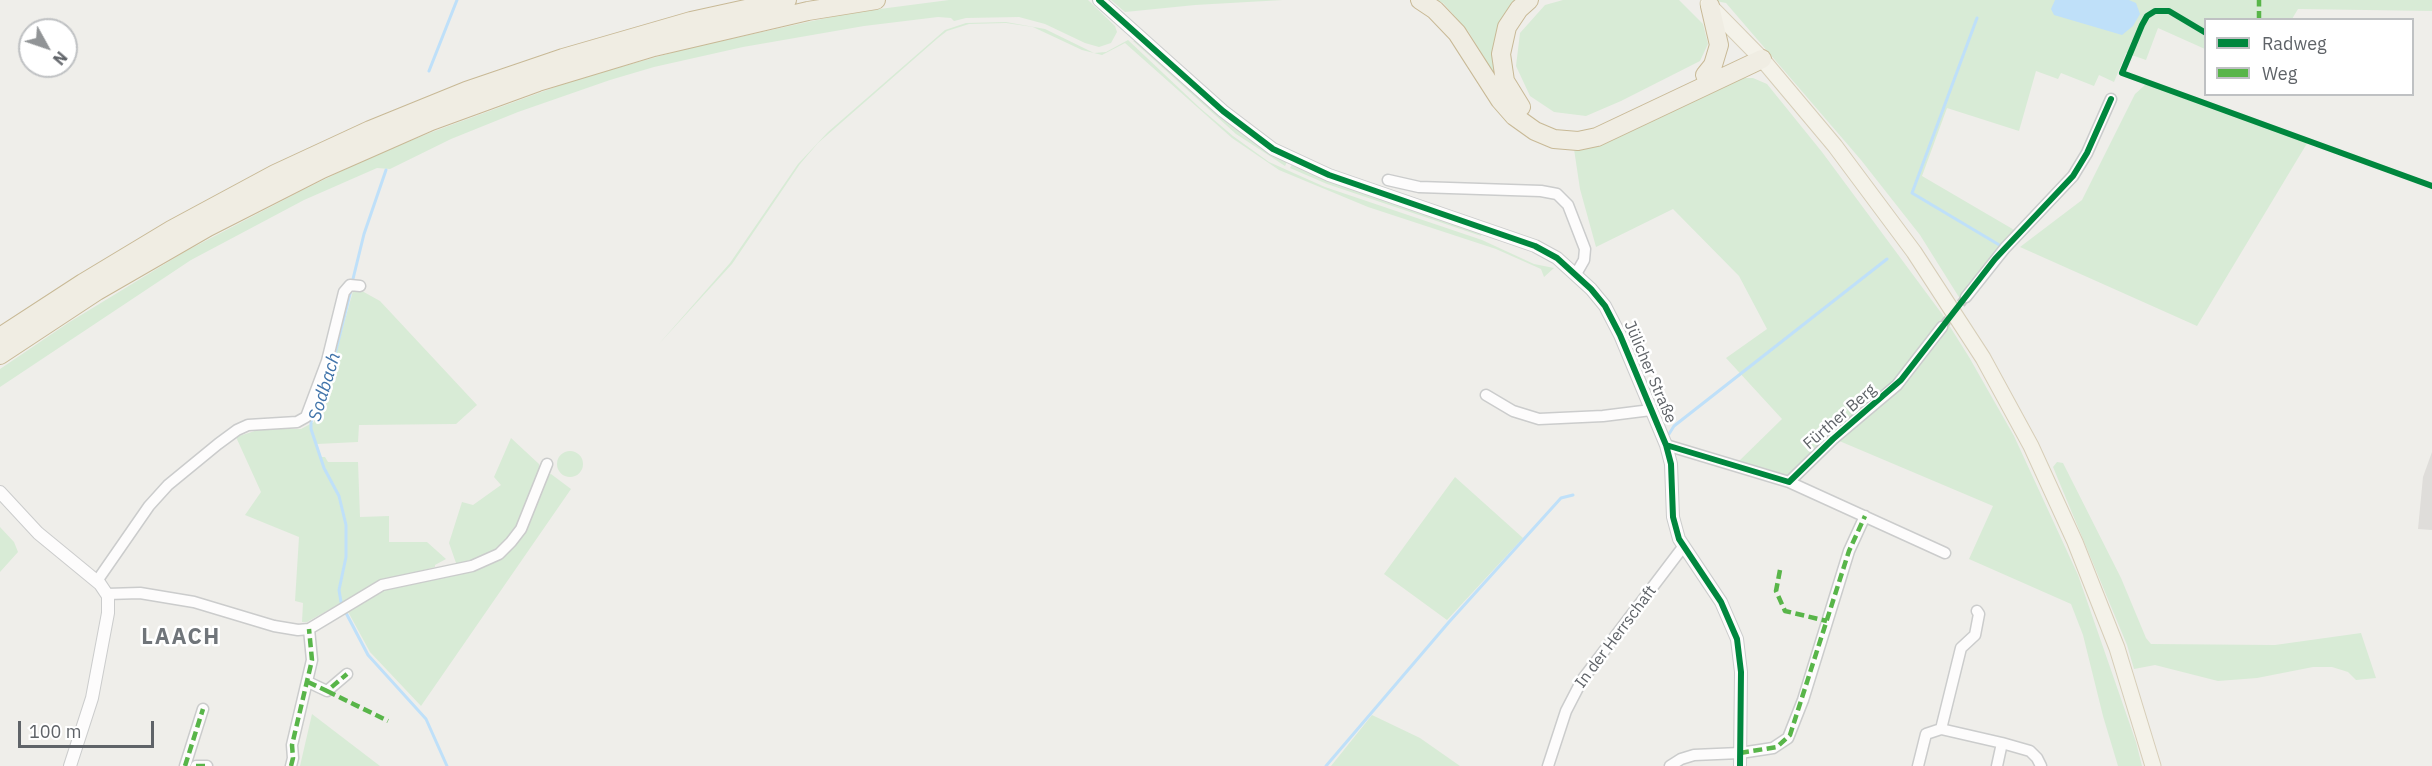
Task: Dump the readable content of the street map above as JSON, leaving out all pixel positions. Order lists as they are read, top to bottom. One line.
{"streets":{"street":["Jülicher Straße","Fürther Berg","In der Herrschaft"]},"crossings":[["Jülicher Straße","In der Herrschaft"]],"districts":["LAACH"],"water":["Sodbach"],"legend":["Radweg","Weg"],"scale_bar":"100 m","north":"bottom right"}
